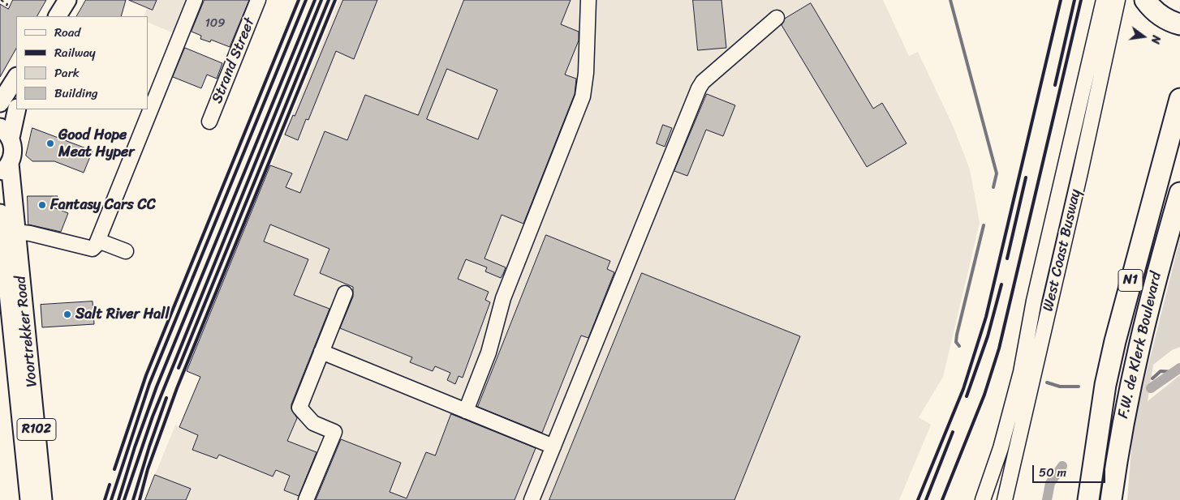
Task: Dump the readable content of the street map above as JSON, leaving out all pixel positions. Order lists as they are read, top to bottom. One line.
{"streets":{"highway":["N1","F.W. de Klerk Boulevard"],"main road":["Voortrekker Road","R102"],"street":["Strand Street","West Coast Busway"]},"crossings":[["Voortrekker Road","R102"]],"places":["Good Hope Meat Hyper","Fantasy Cars CC","Salt River Hall"],"house_numbers":["109"],"legend":["Road","Railway","Park","Building"],"scale_bar":"50 m","north":"right"}
